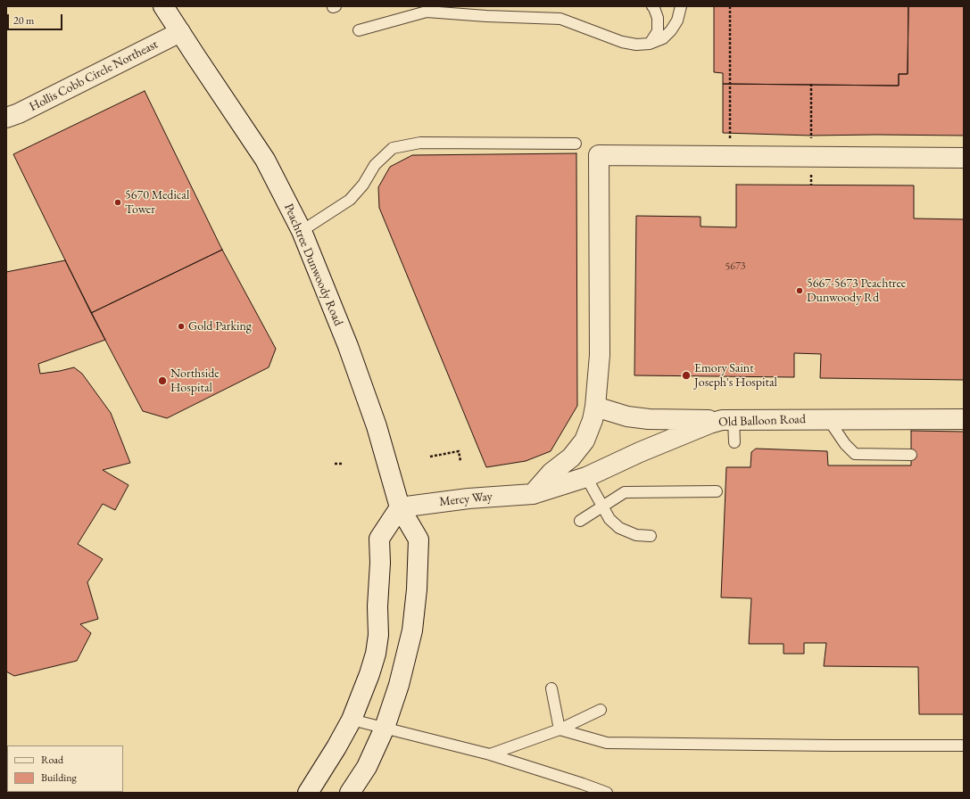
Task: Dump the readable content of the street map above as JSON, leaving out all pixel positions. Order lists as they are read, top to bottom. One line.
{"streets":{"street":["Hollis Cobb Circle Northeast","Peachtree Dunwoody Road","Old Balloon Road","Mercy Way"]},"crossings":[["Hollis Cobb Circle Northeast","Peachtree Dunwoody Road"],["Peachtree Dunwoody Road","Mercy Way"],["Old Balloon Road","Mercy Way"]],"places":["5670 Medical Tower","5667-5673 Peachtree Dunwoody Rd","Gold Parking","Emory Saint Joseph's Hospital","Northside Hospital"],"house_numbers":["5673"],"legend":["Road","Building"],"scale_bar":"20 m"}
